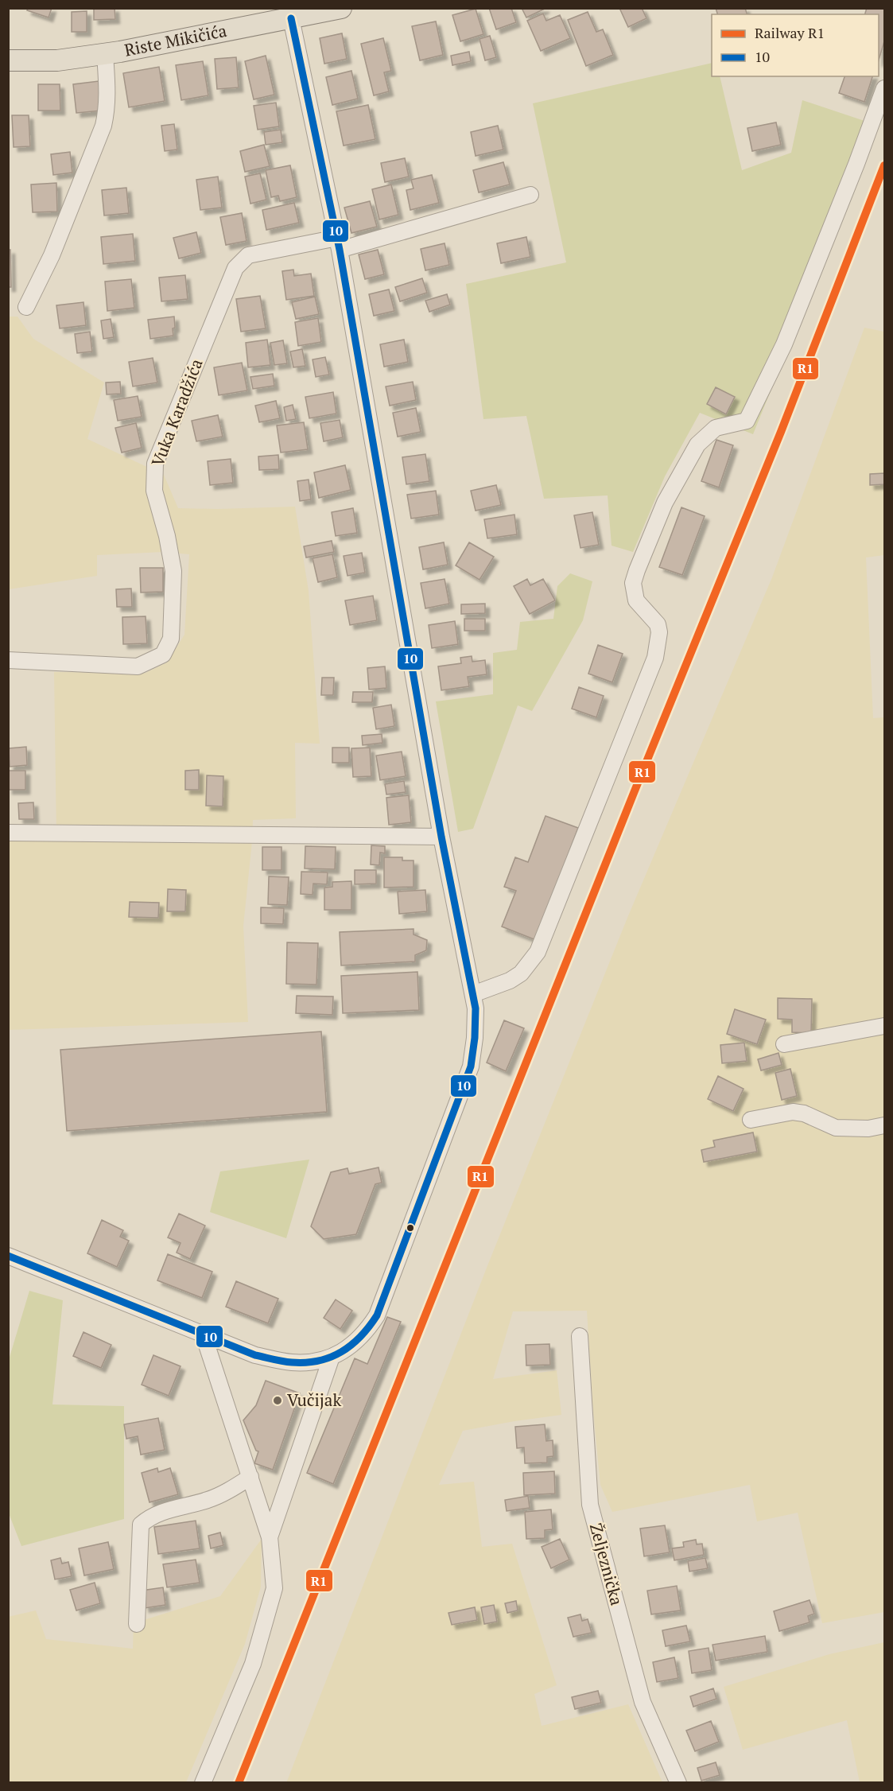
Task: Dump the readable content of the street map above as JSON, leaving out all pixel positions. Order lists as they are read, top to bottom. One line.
{"streets":{"main road":["Riste Mikičića"],"street":["Vuka Karadžića","Željeznička"]},"places":["Vučijak"],"lines":["transit line 10","rail line R1"],"legend":["Railway R1","10"]}
